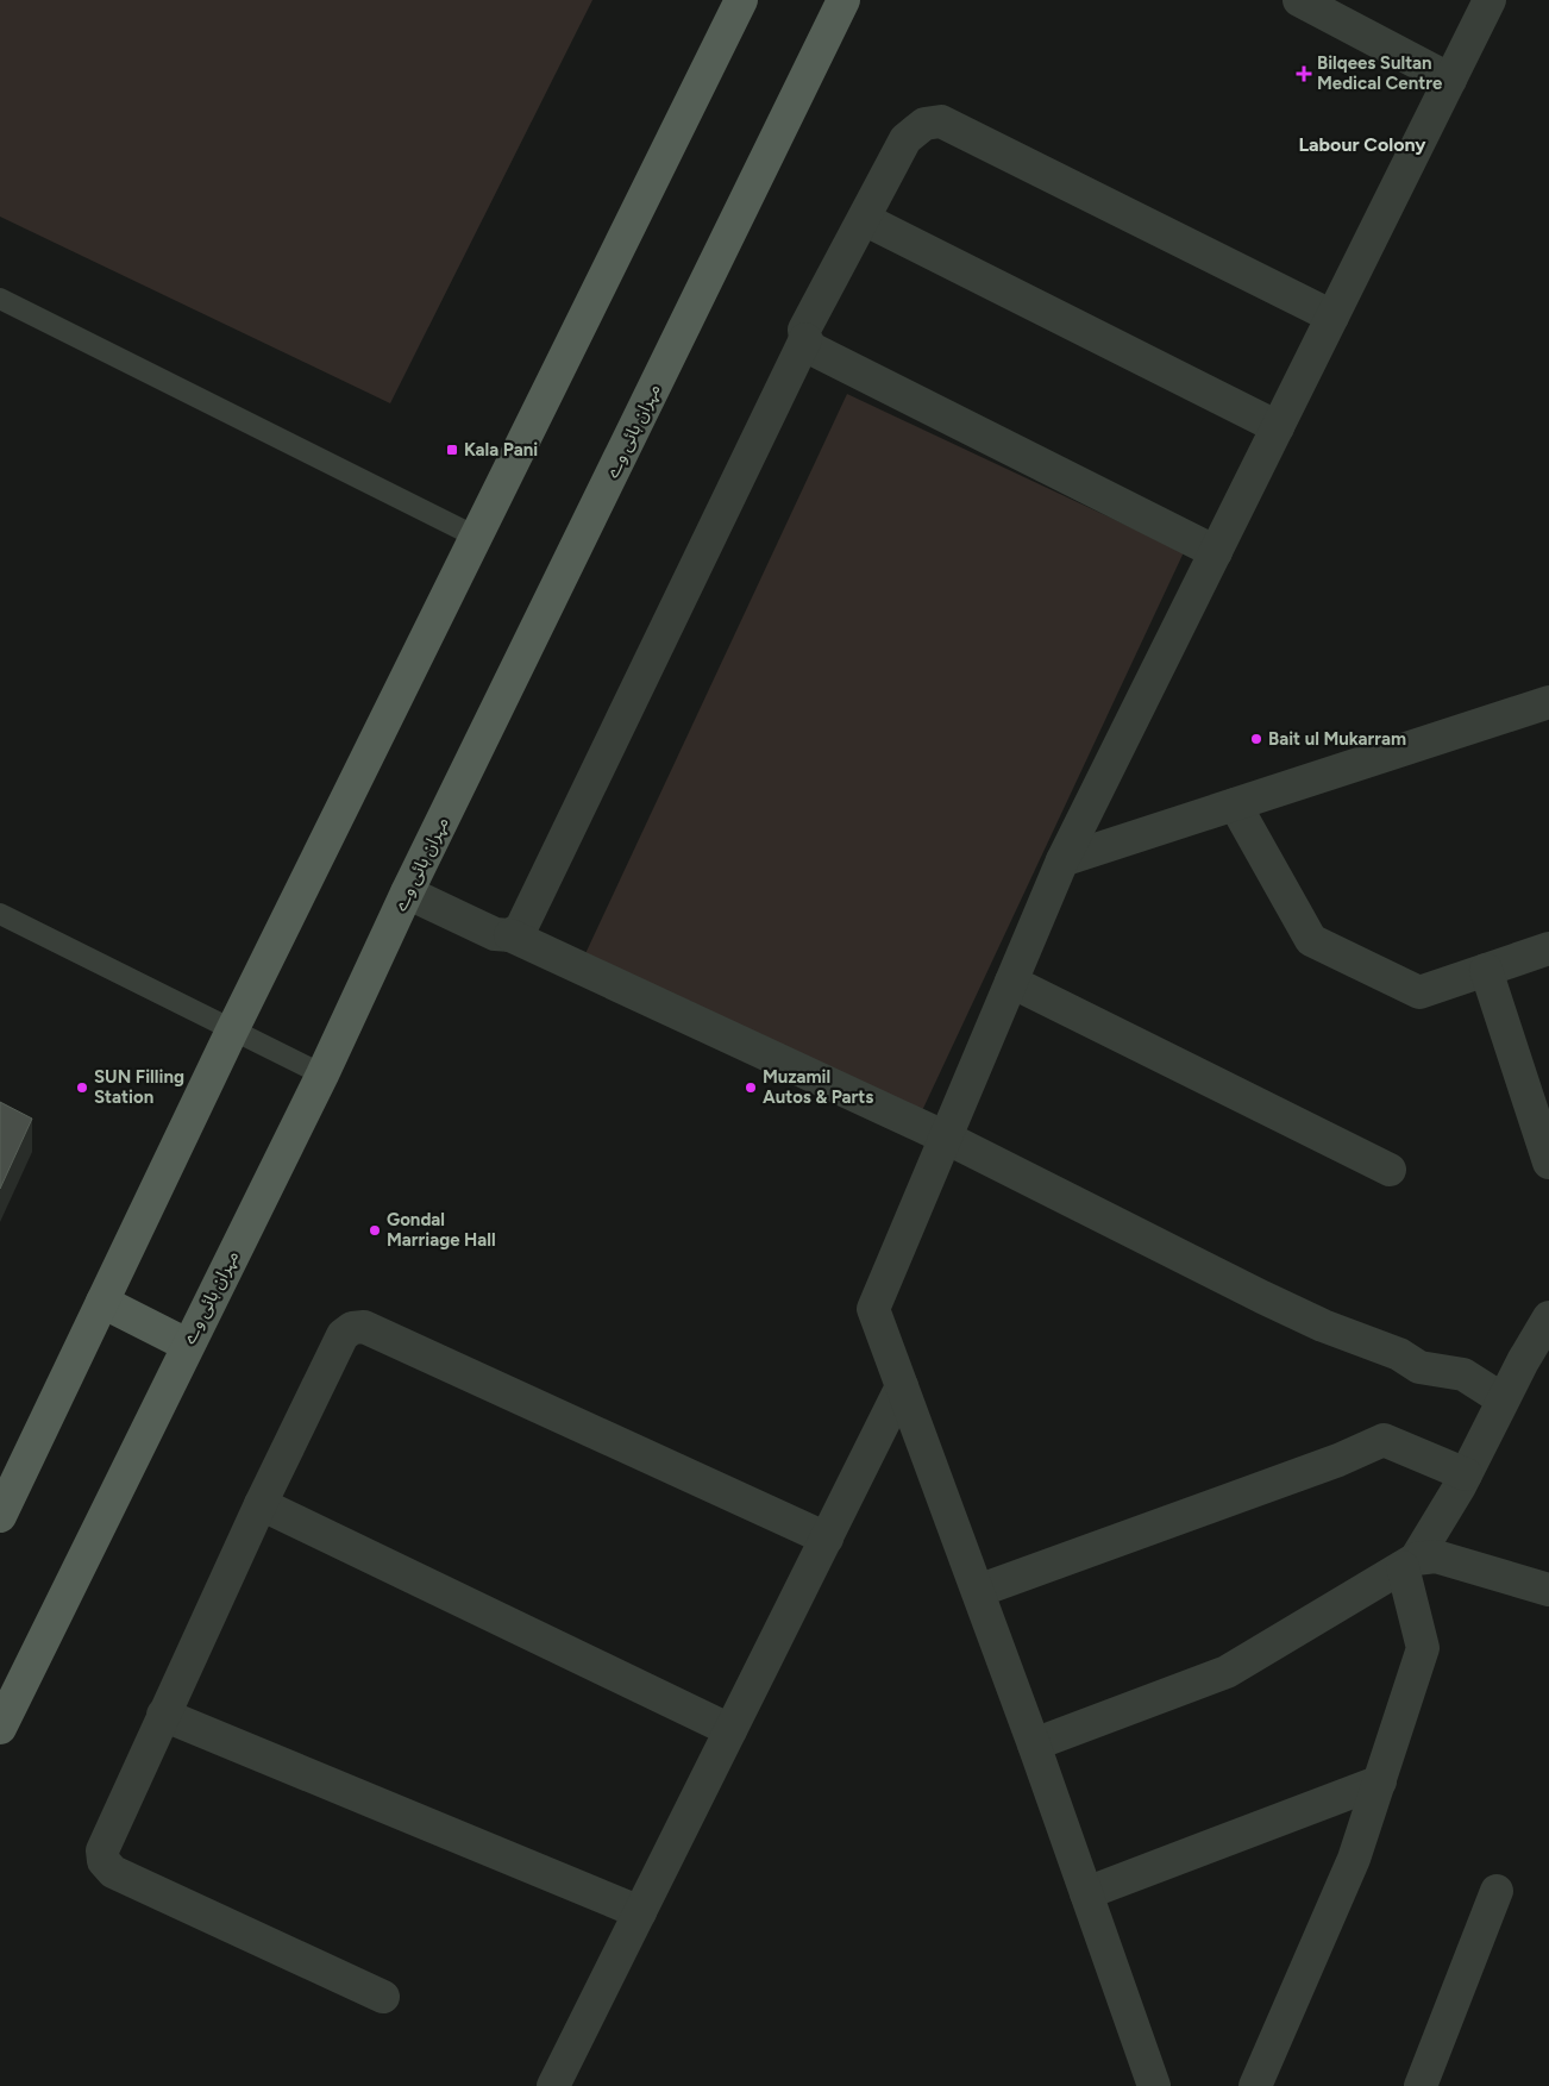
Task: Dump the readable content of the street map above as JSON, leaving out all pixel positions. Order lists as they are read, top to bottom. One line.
{"streets":{"main road":["مہران ہائی وے"]},"districts":["Labour Colony"],"places":{"health":["Bilqees Sultan Medical Centre"],"transit":["Kala Pani"],"other":["Bait ul Mukarram","SUN Filling Station","Muzamil Autos & Parts","Gondal Marriage Hall"]}}
